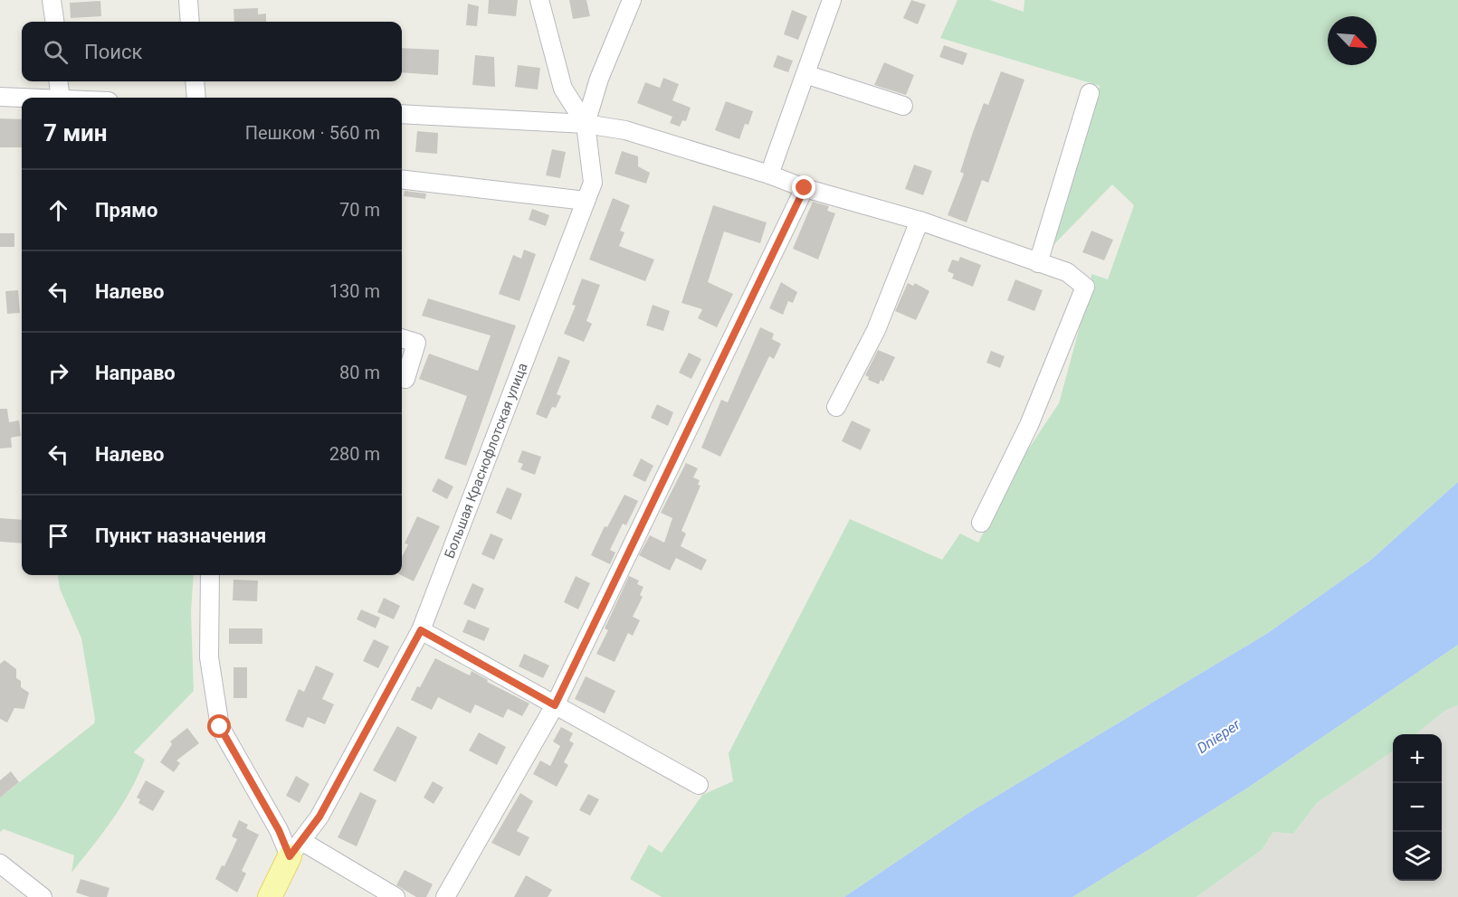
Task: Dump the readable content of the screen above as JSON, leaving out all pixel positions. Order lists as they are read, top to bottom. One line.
{"streets":{"main road":["Большая Краснофлотская улица"]},"water":["Dnieper"],"north":"bottom right","page":{"search":"Поиск","heading":["7 мин","Пешком · 560 m"],"list":[["Прямо","70 m"],["Налево","130 m"],["Направо","80 m"],["Налево","280 m"],"Пункт назначения"],"map_buttons":["+","−"]}}
